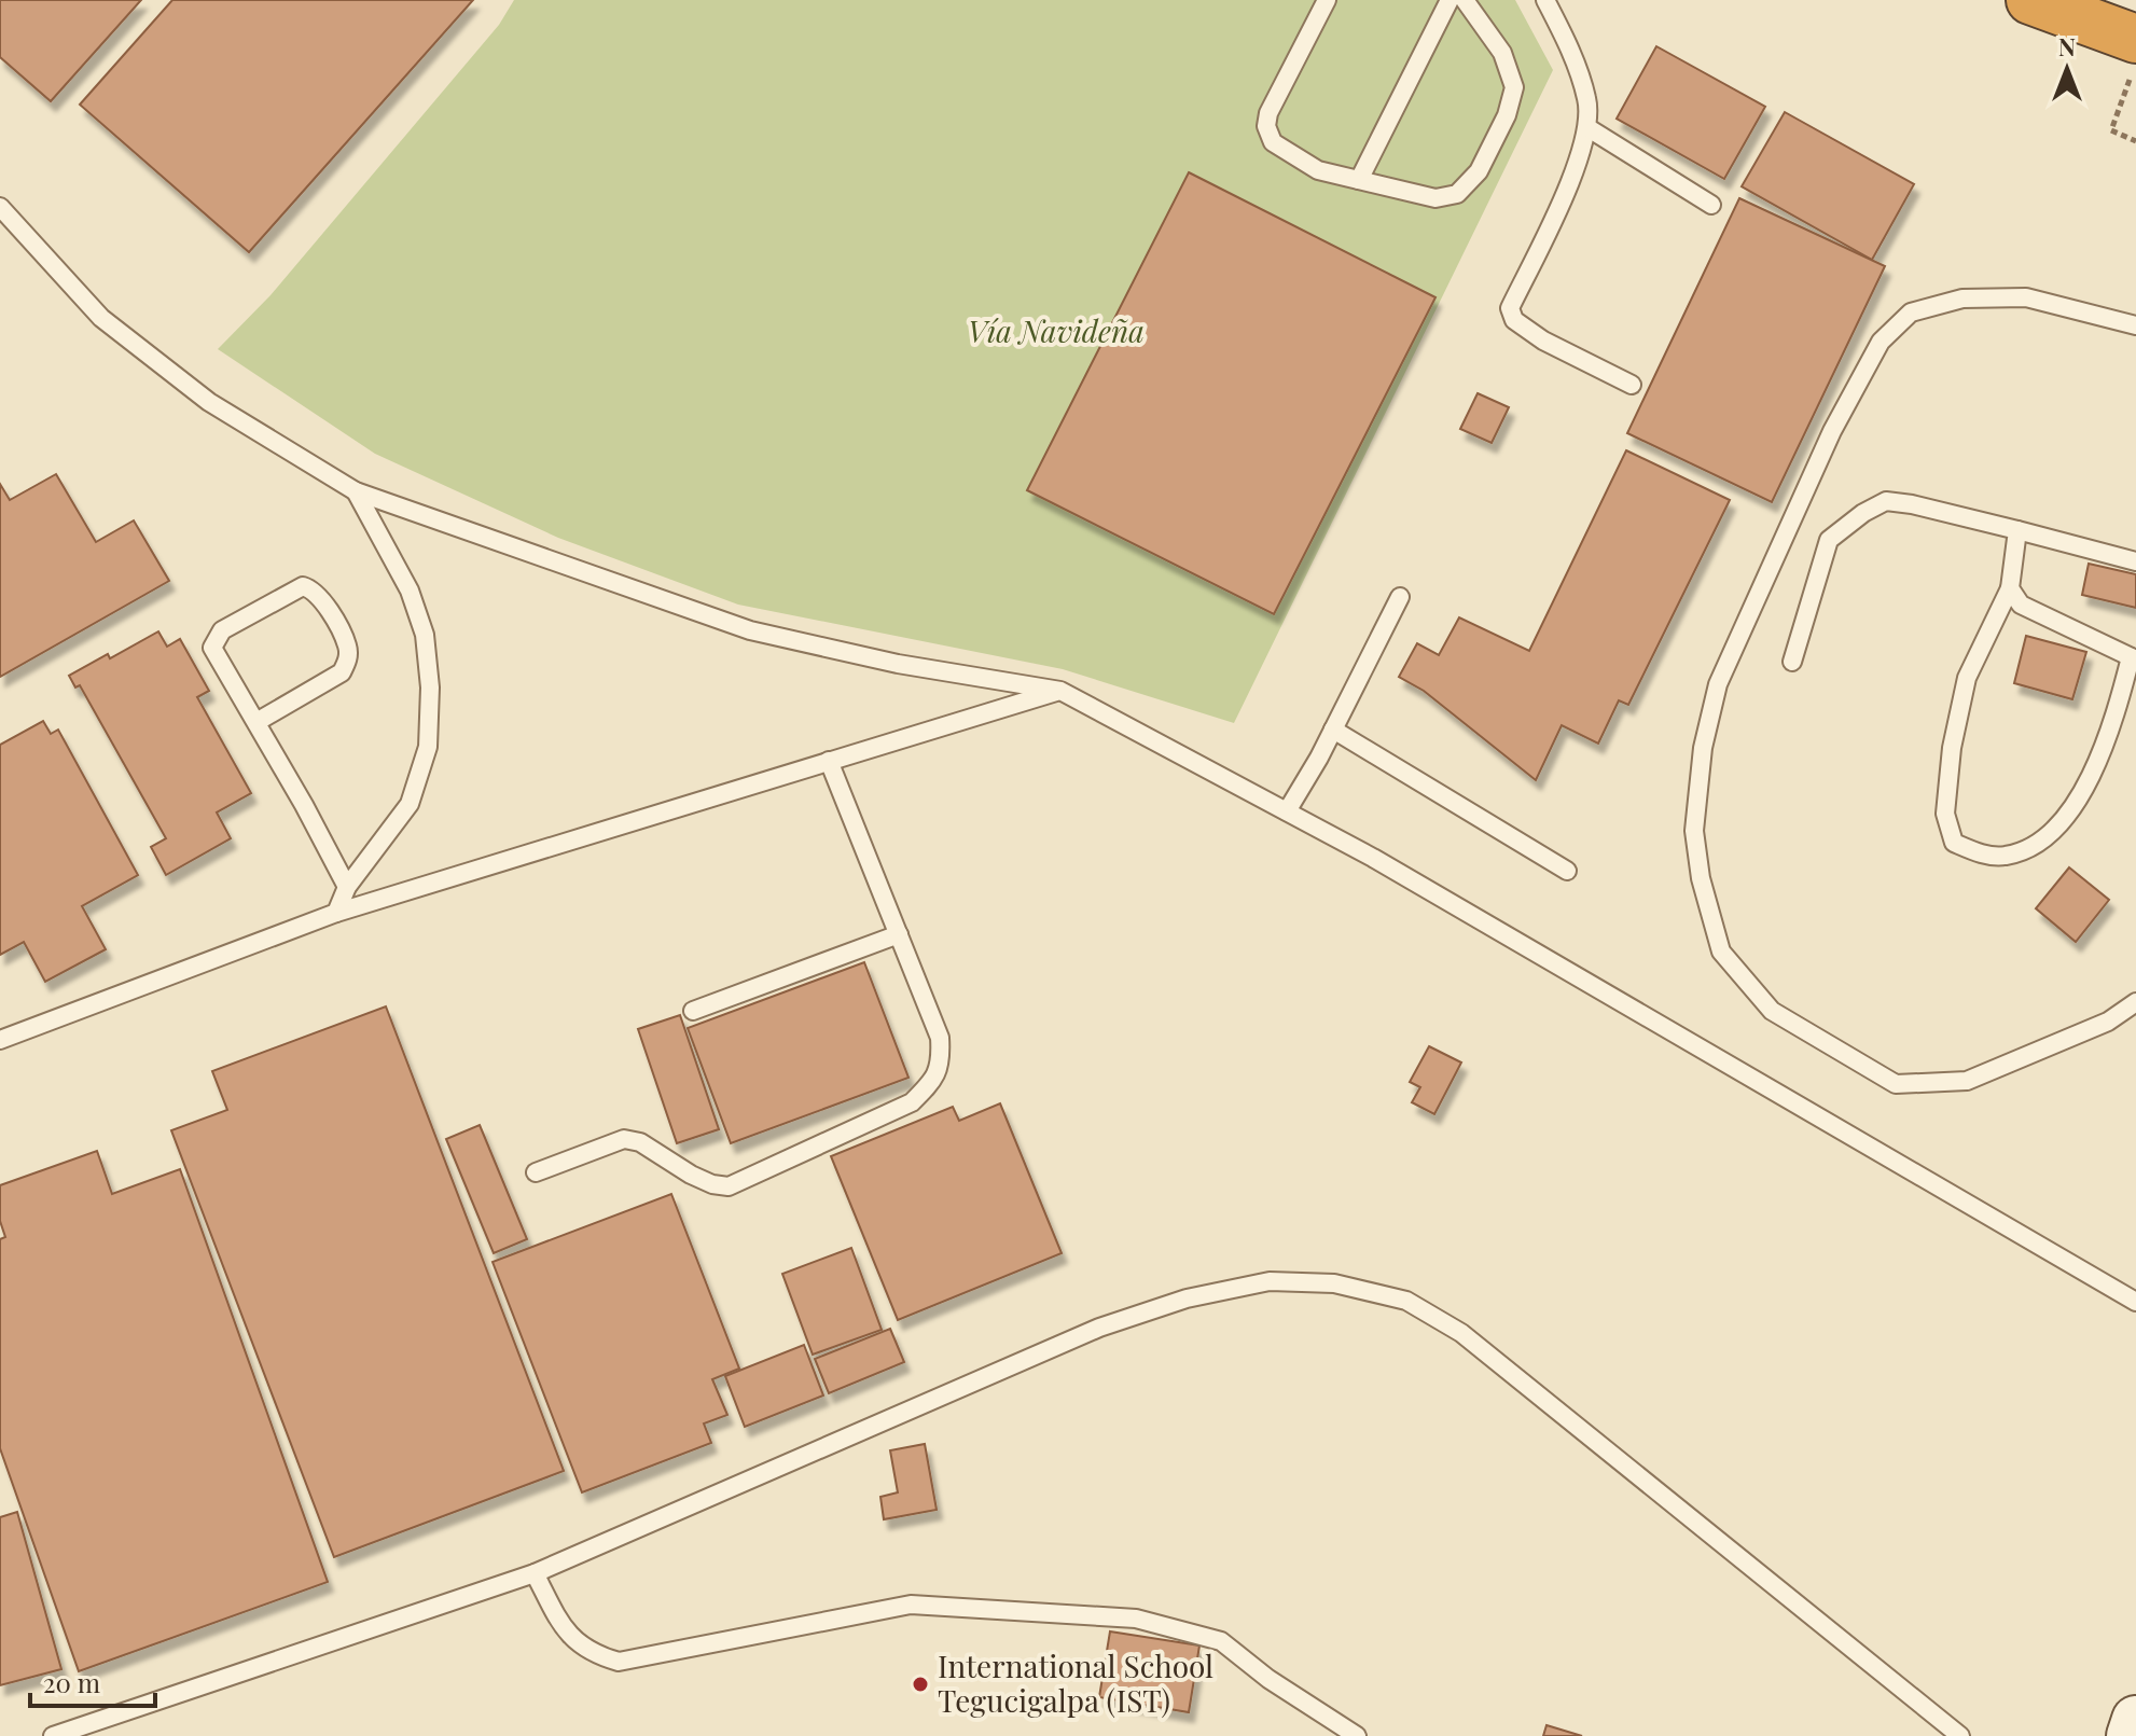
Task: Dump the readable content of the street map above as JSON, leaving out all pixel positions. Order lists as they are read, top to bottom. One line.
{"parks":["Vía Navideña"],"places":["International School Tegucigalpa (IST)"],"scale_bar":"20 m","north":"top"}
